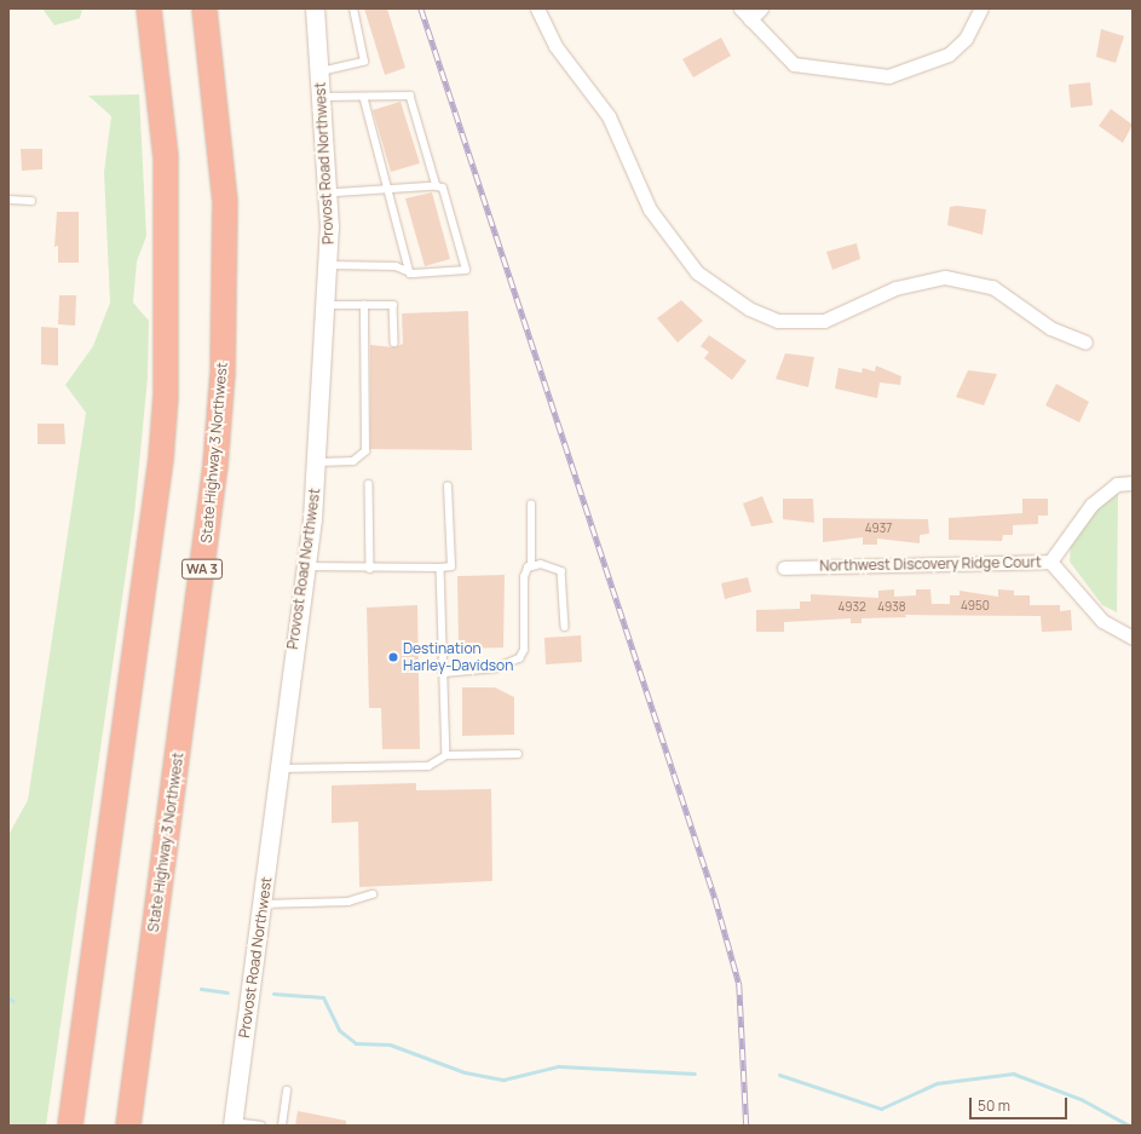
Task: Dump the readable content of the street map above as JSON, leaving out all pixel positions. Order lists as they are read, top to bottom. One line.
{"streets":{"highway":["State Highway 3 Northwest","WA 3"],"street":["Provost Road Northwest","Northwest Discovery Ridge Court"]},"places":["Destination Harley-Davidson"],"house_numbers":["4937","4950","4932","4938"],"scale_bar":"50 m"}
